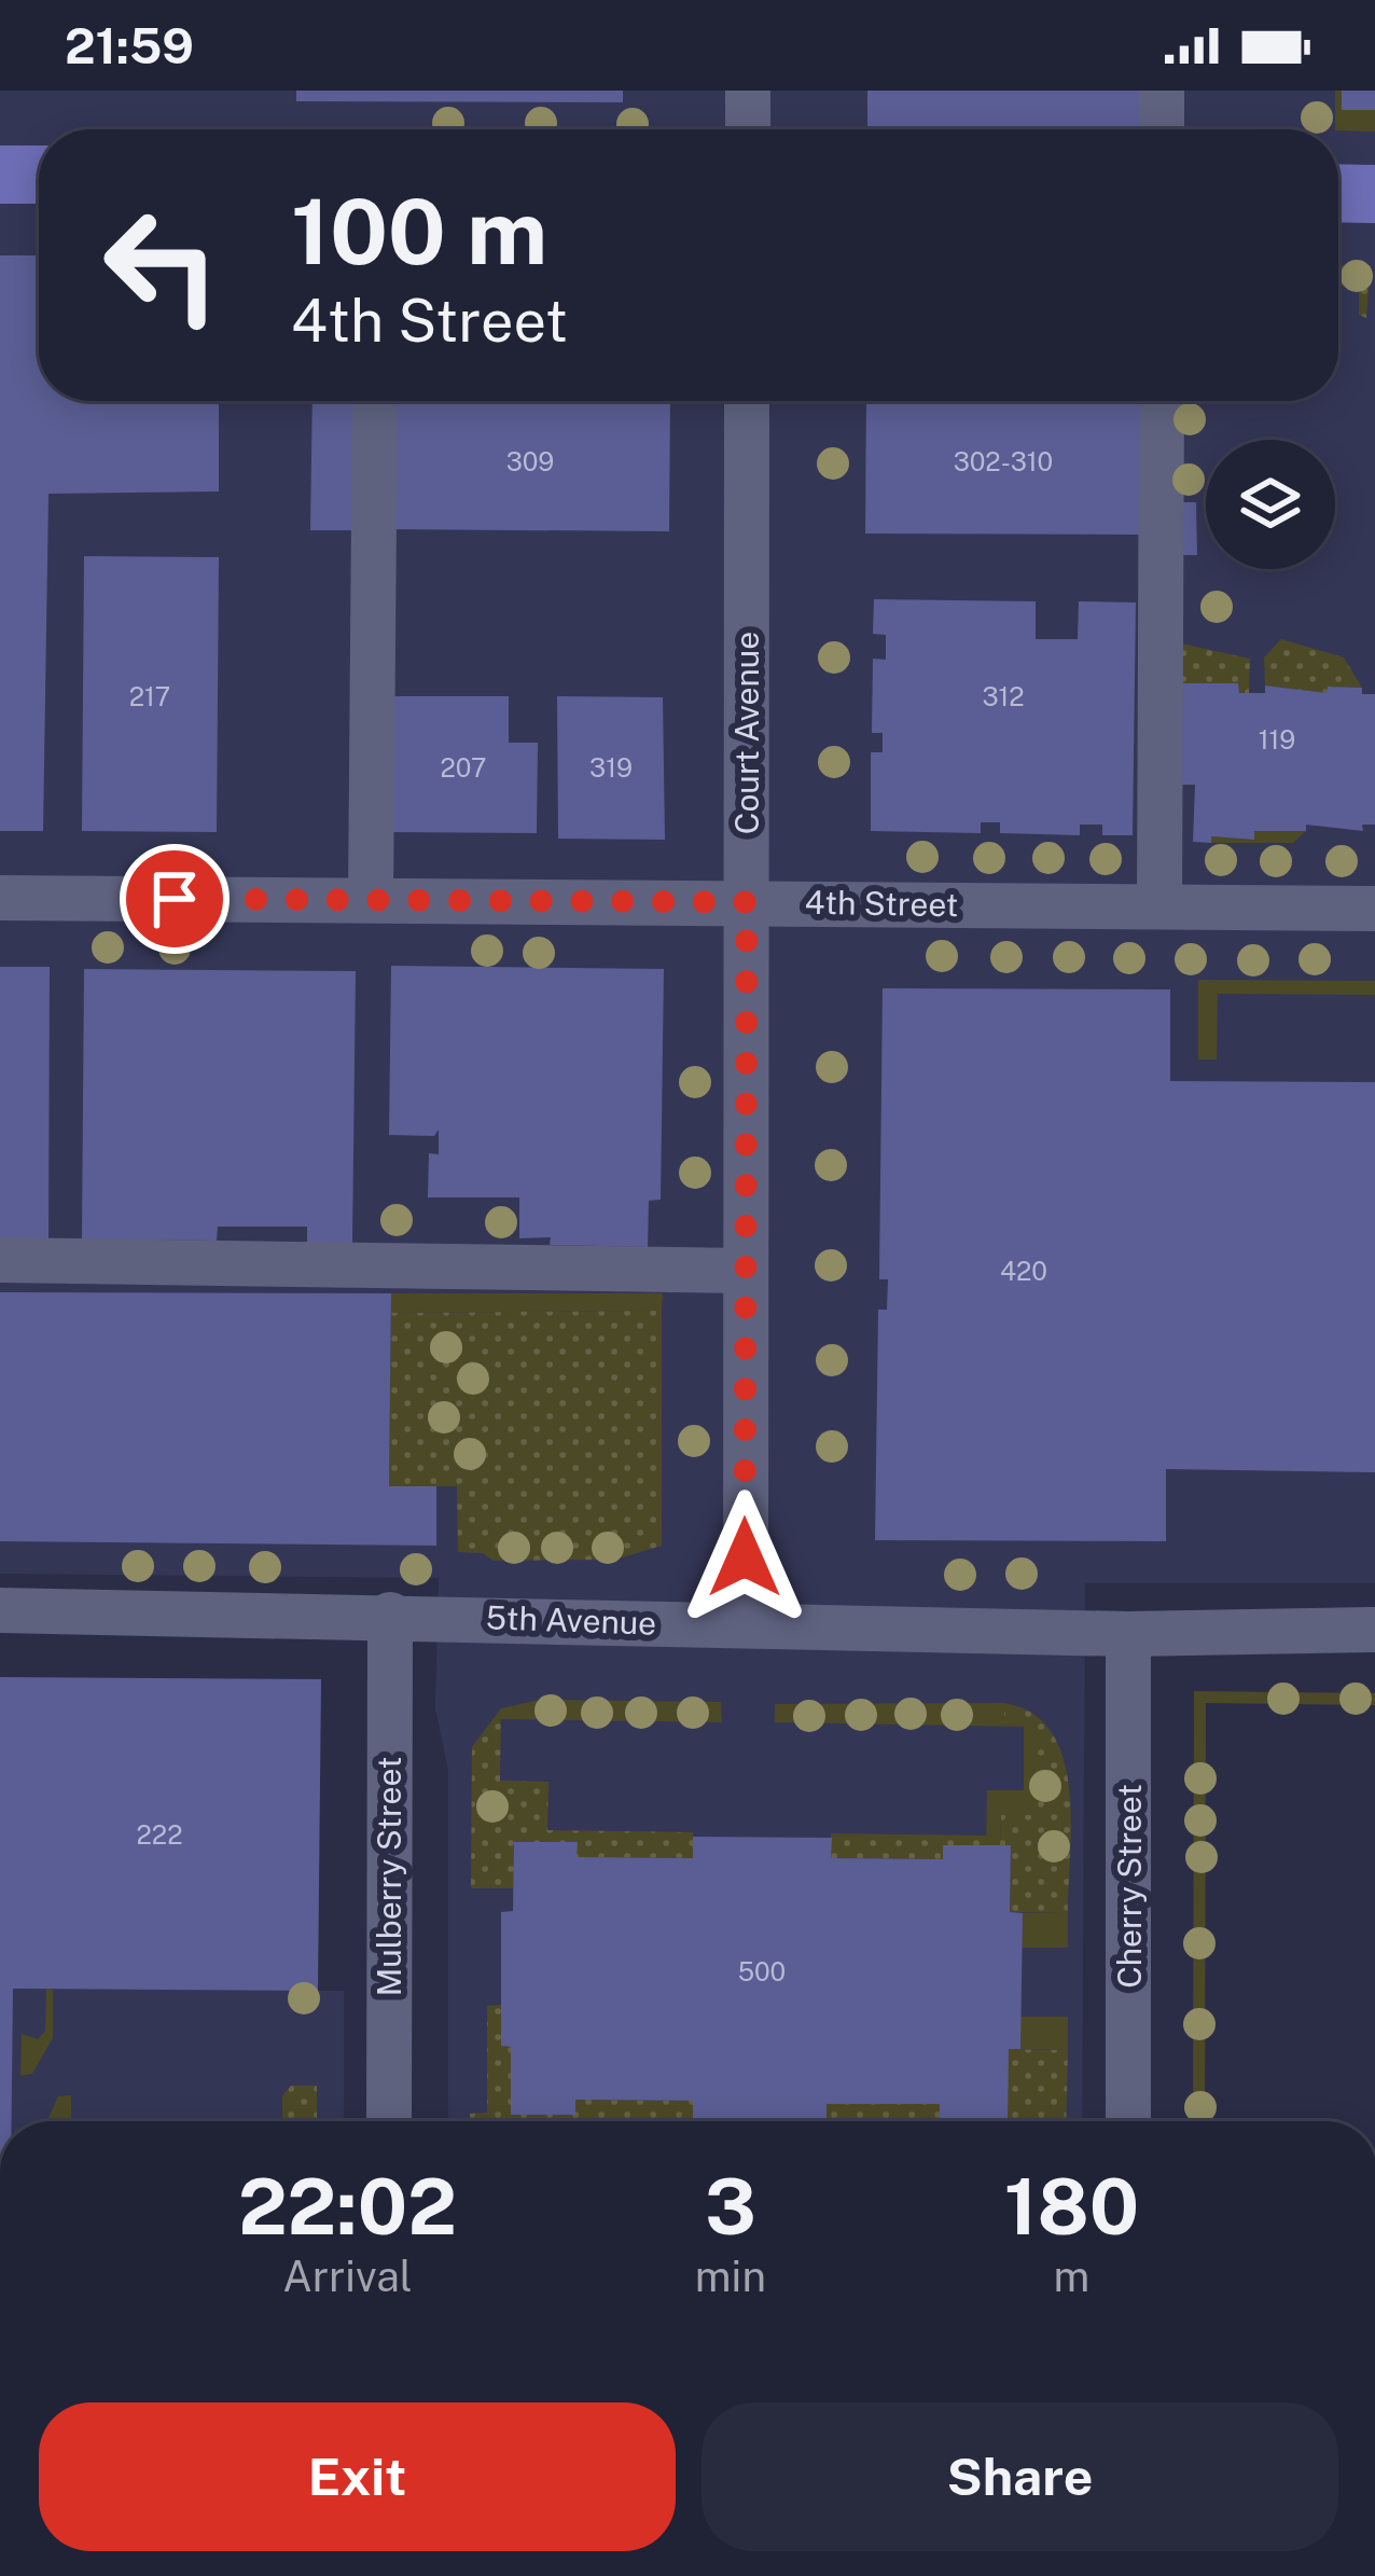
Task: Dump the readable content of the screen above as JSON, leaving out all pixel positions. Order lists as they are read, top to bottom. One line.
{"streets":{"street":["Court Avenue","4th Street","5th Avenue","Mulberry Street","Cherry Street"]},"crossings":[["Court Avenue","4th Street"],["Court Avenue","5th Avenue"],["5th Avenue","Mulberry Street"],["5th Avenue","Cherry Street"]],"house_numbers":["309","302-310","217","312","119","207","319","420","222","500"],"page":{"status":"21:59","turn":["100 m","4th Street"],"eta":["22:02","Arrival","3","min","180","m"],"buttons":["Exit","Share"]}}
